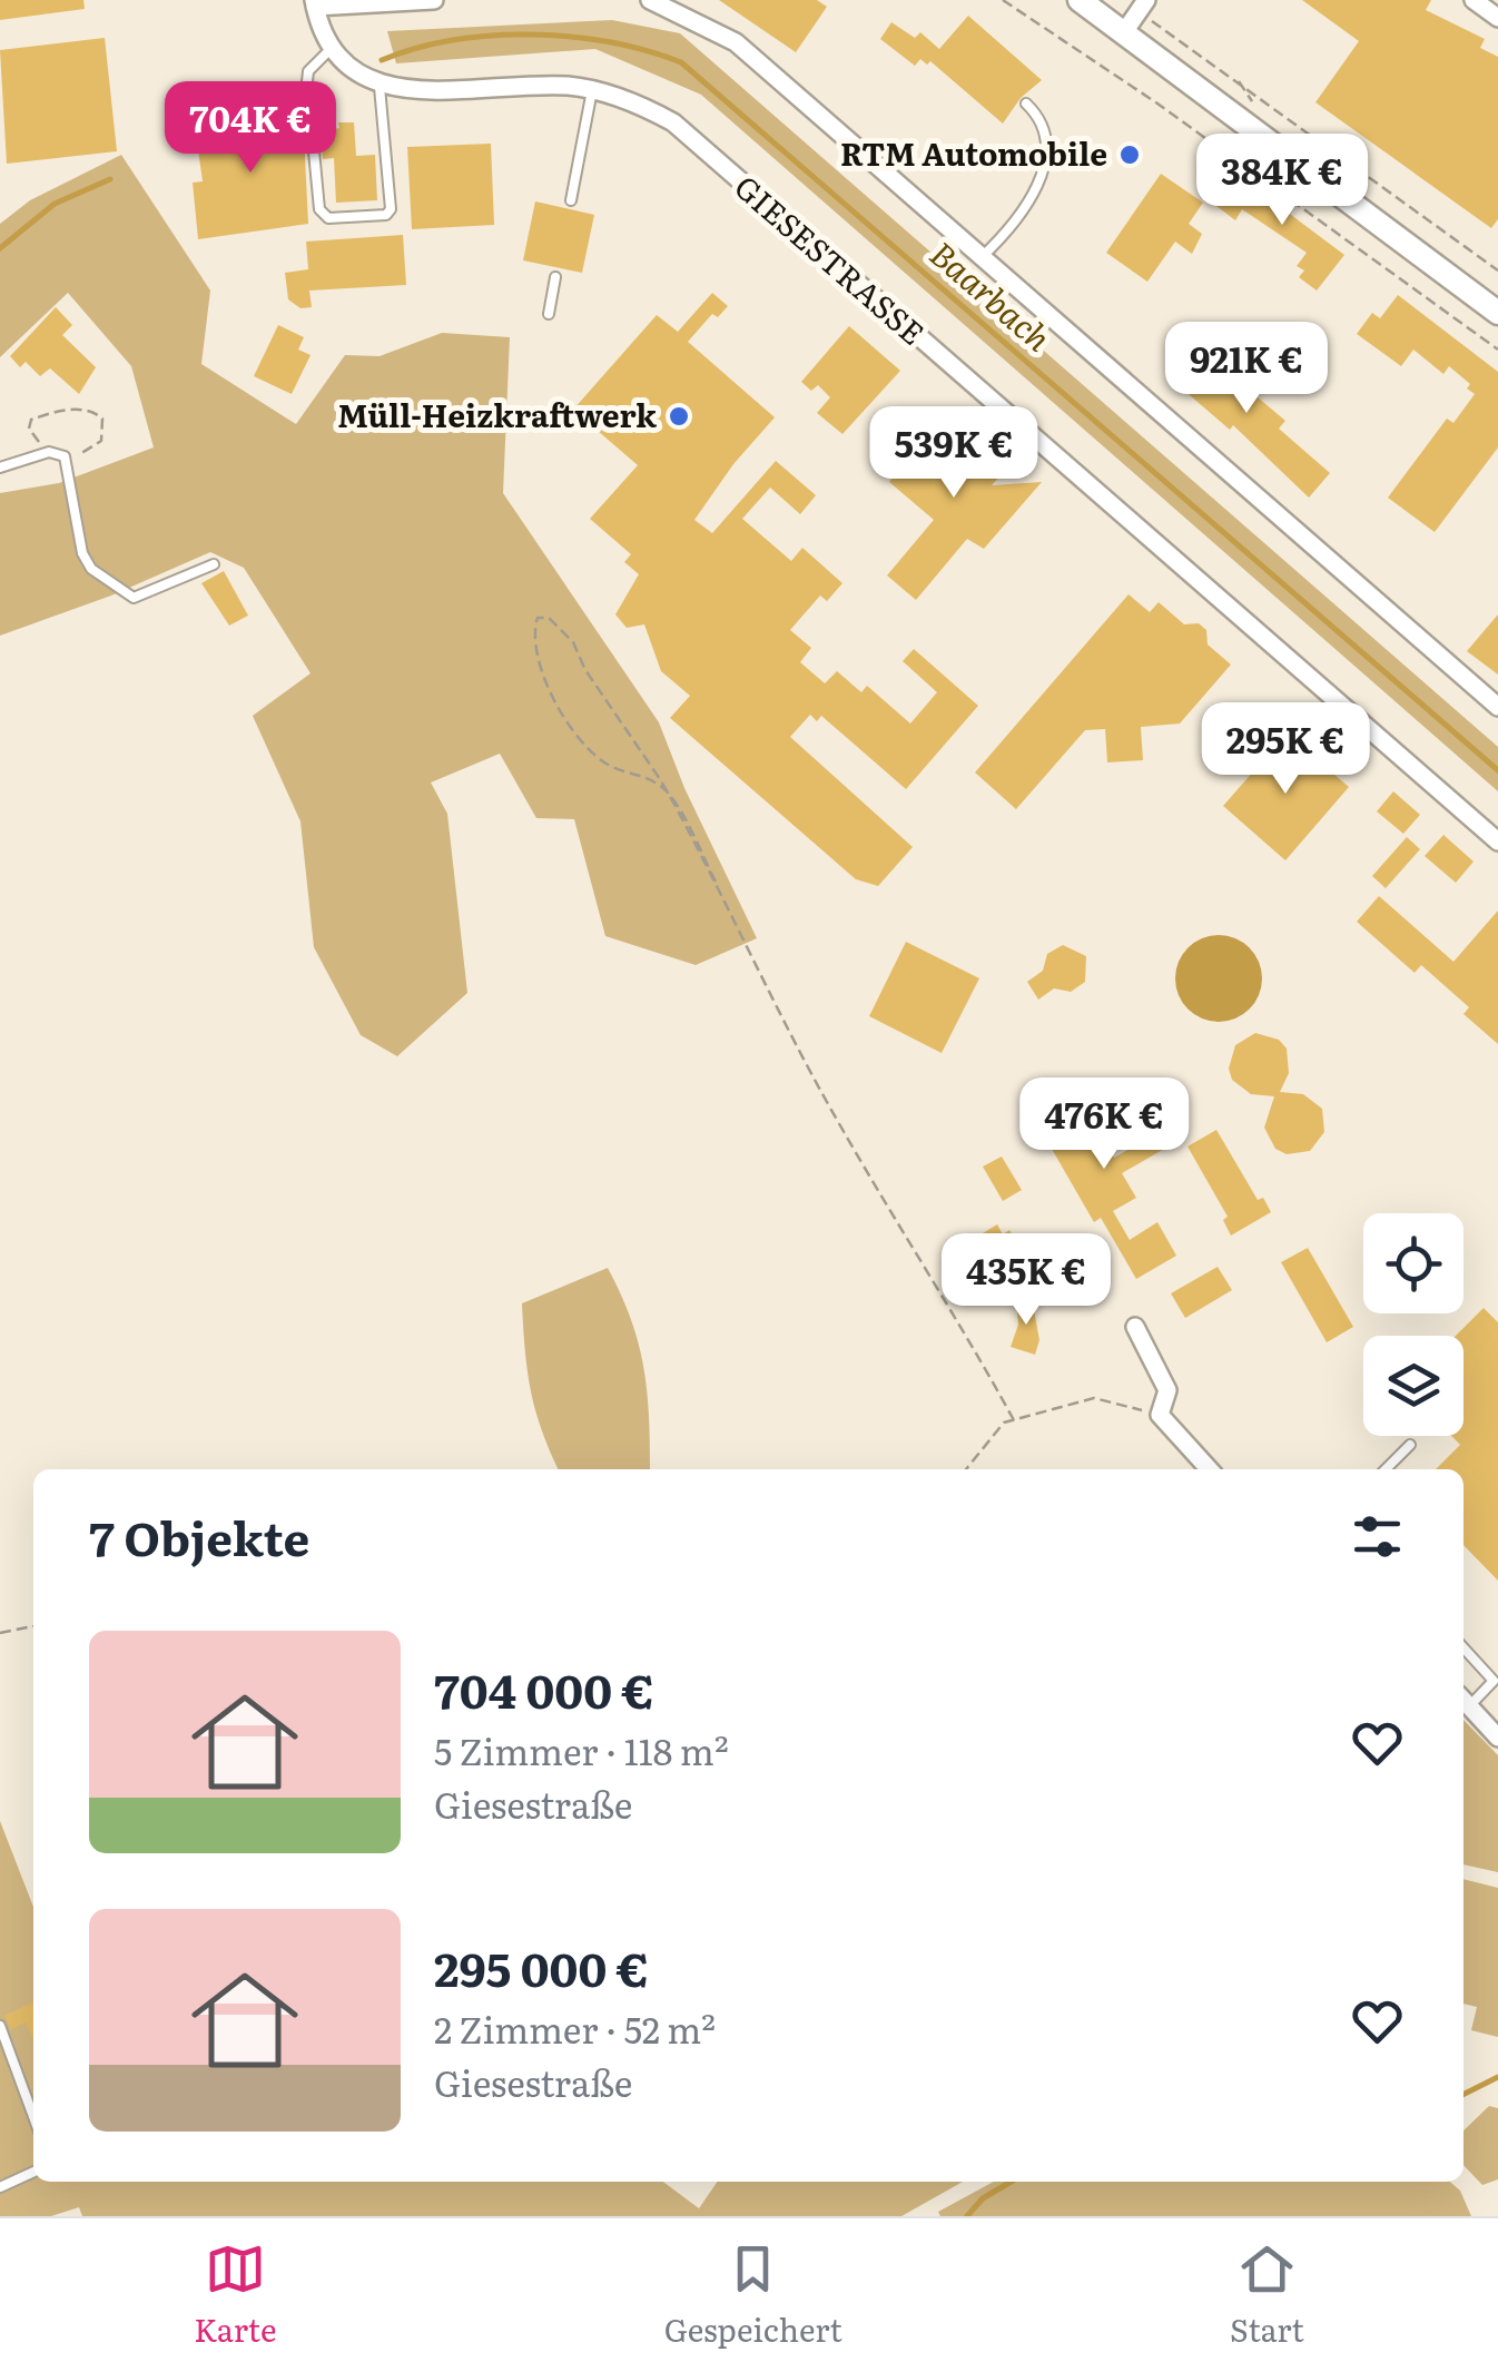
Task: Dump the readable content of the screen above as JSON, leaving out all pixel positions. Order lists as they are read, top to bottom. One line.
{"streets":{"street":["GIESESTRASSE"]},"water":["Baarbach"],"places":["RTM Automobile","Müll-Heizkraftwerk"],"page":{"price":["704K €","384K €","921K €","539K €","295K €","476K €","435K €"],"heading":"7 Objekte","list":[{"name":"704 000 €","note":"5 Zimmer · 118 m² · Giesestraße"},{"name":"295 000 €","note":"2 Zimmer · 52 m² · Giesestraße"}],"tabs":["Karte","Gespeichert","Start"]}}
